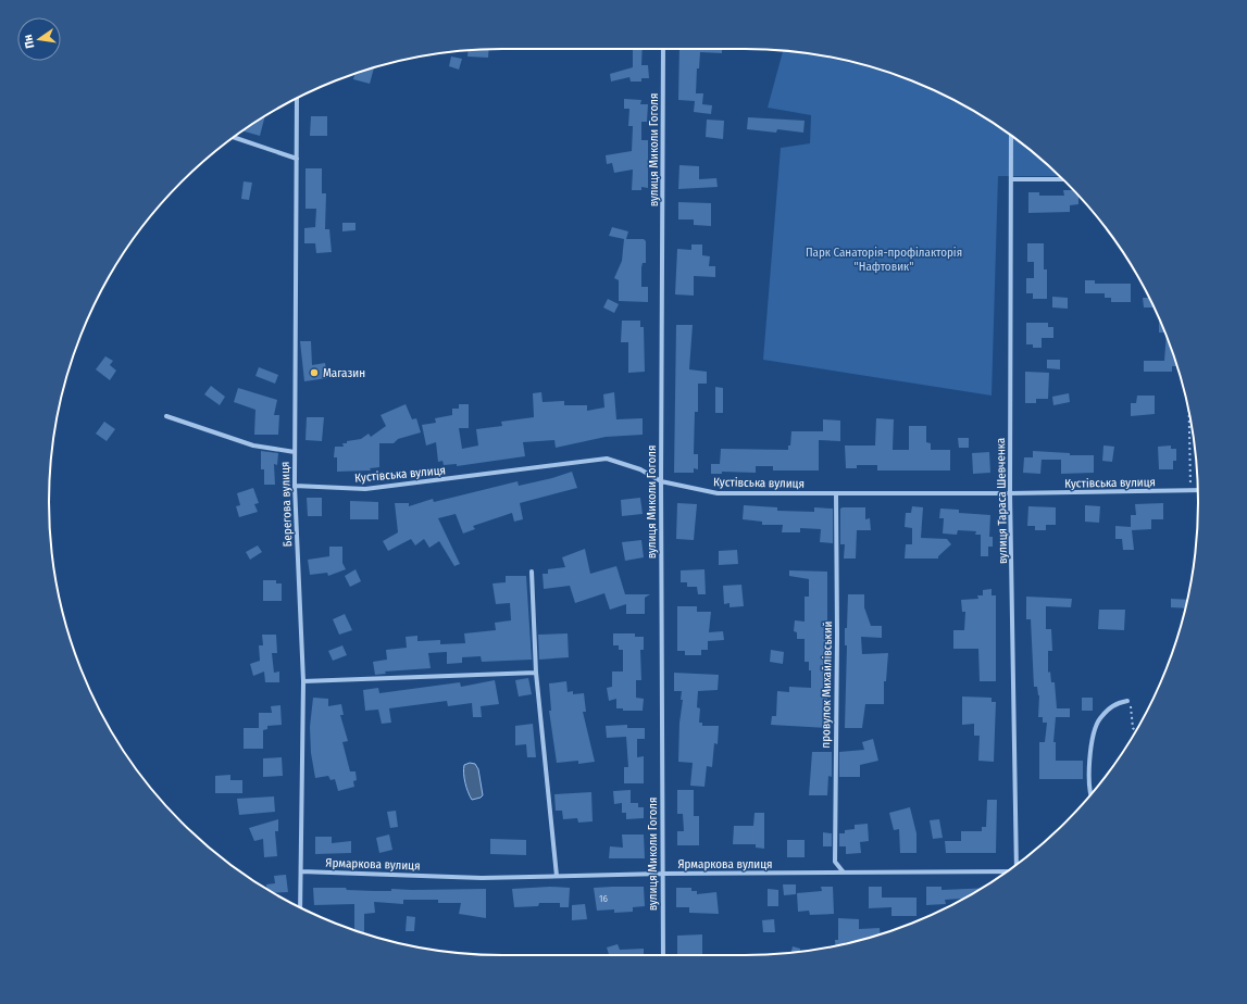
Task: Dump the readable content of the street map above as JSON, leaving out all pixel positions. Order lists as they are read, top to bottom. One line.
{"streets":{"street":["вулиця Миколи Гоголя","Кустівська вулиця","вулиця Тараса Шевченка","Берегова вулиця","провулок Михайлівський","Ярмаркова вулиця"]},"crossings":[["вулиця Миколи Гоголя","Кустівська вулиця"],["вулиця Миколи Гоголя","Ярмаркова вулиця"],["Кустівська вулиця","вулиця Тараса Шевченка"],["Кустівська вулиця","Берегова вулиця"],["Кустівська вулиця","провулок Михайлівський"],["Берегова вулиця","Ярмаркова вулиця"],["провулок Михайлівський","Ярмаркова вулиця"]],"parks":["Парк Санаторія-профілакторія \"Нафтовик\""],"places":["Магазин"],"house_numbers":["16"],"north":"left"}
